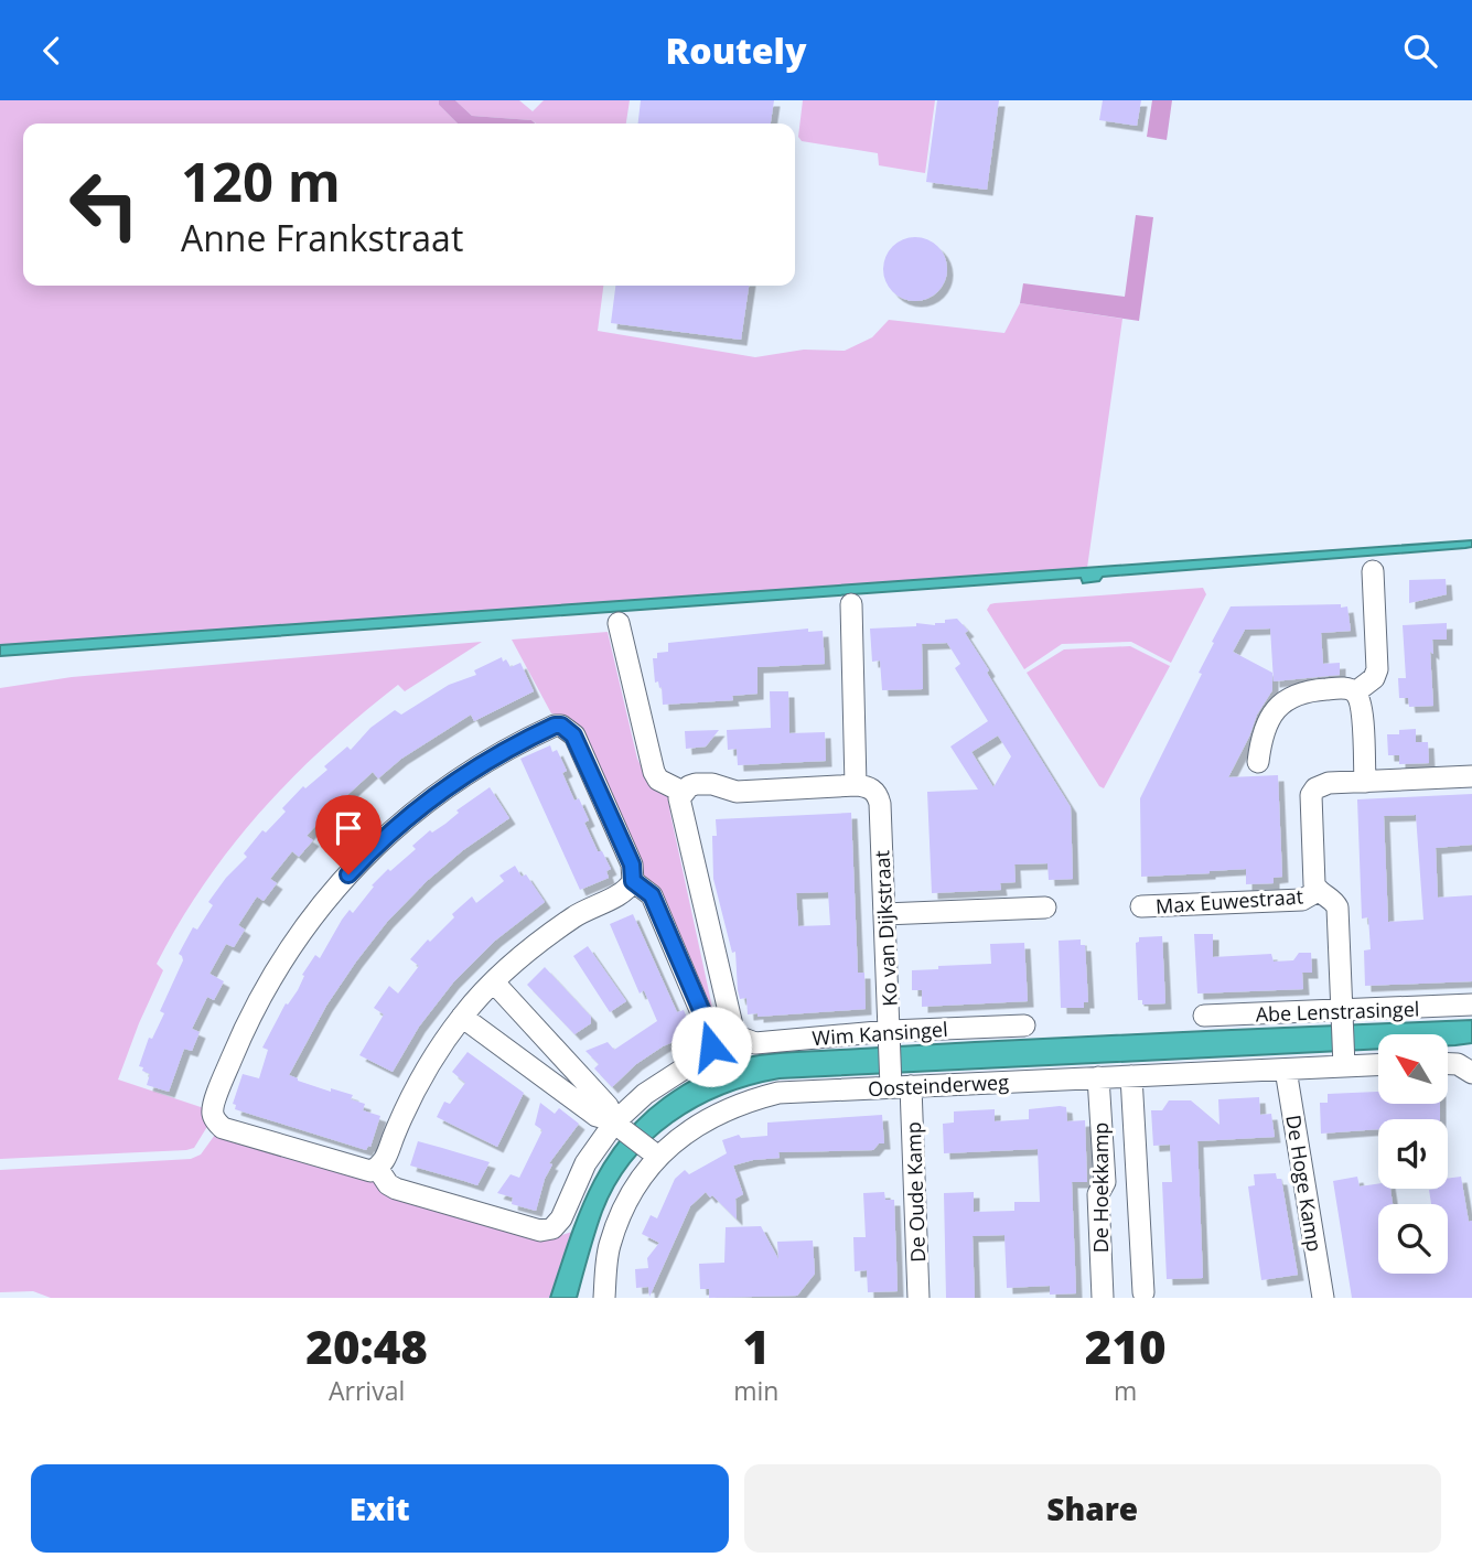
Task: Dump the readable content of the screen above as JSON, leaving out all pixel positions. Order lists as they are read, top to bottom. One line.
{"streets":{"street":["Max Euwestraat","Ko van Dijkstraat","Abe Lenstrasingel","Wim Kansingel","Oosteinderweg","De Hoge Kamp","De Hoekkamp","De Oude Kamp"]},"crossings":[["Max Euwestraat","Abe Lenstrasingel"],["Max Euwestraat","Oosteinderweg"],["Ko van Dijkstraat","Wim Kansingel"],["Ko van Dijkstraat","Oosteinderweg"],["Ko van Dijkstraat","De Oude Kamp"],["Oosteinderweg","De Hoge Kamp"],["Oosteinderweg","De Hoekkamp"],["Oosteinderweg","De Oude Kamp"]],"north":"top left","page":{"header":"Routely","turn":["120 m","Anne Frankstraat"],"eta":["20:48","Arrival","1","min","210","m"],"buttons":["Exit","Share"]}}
